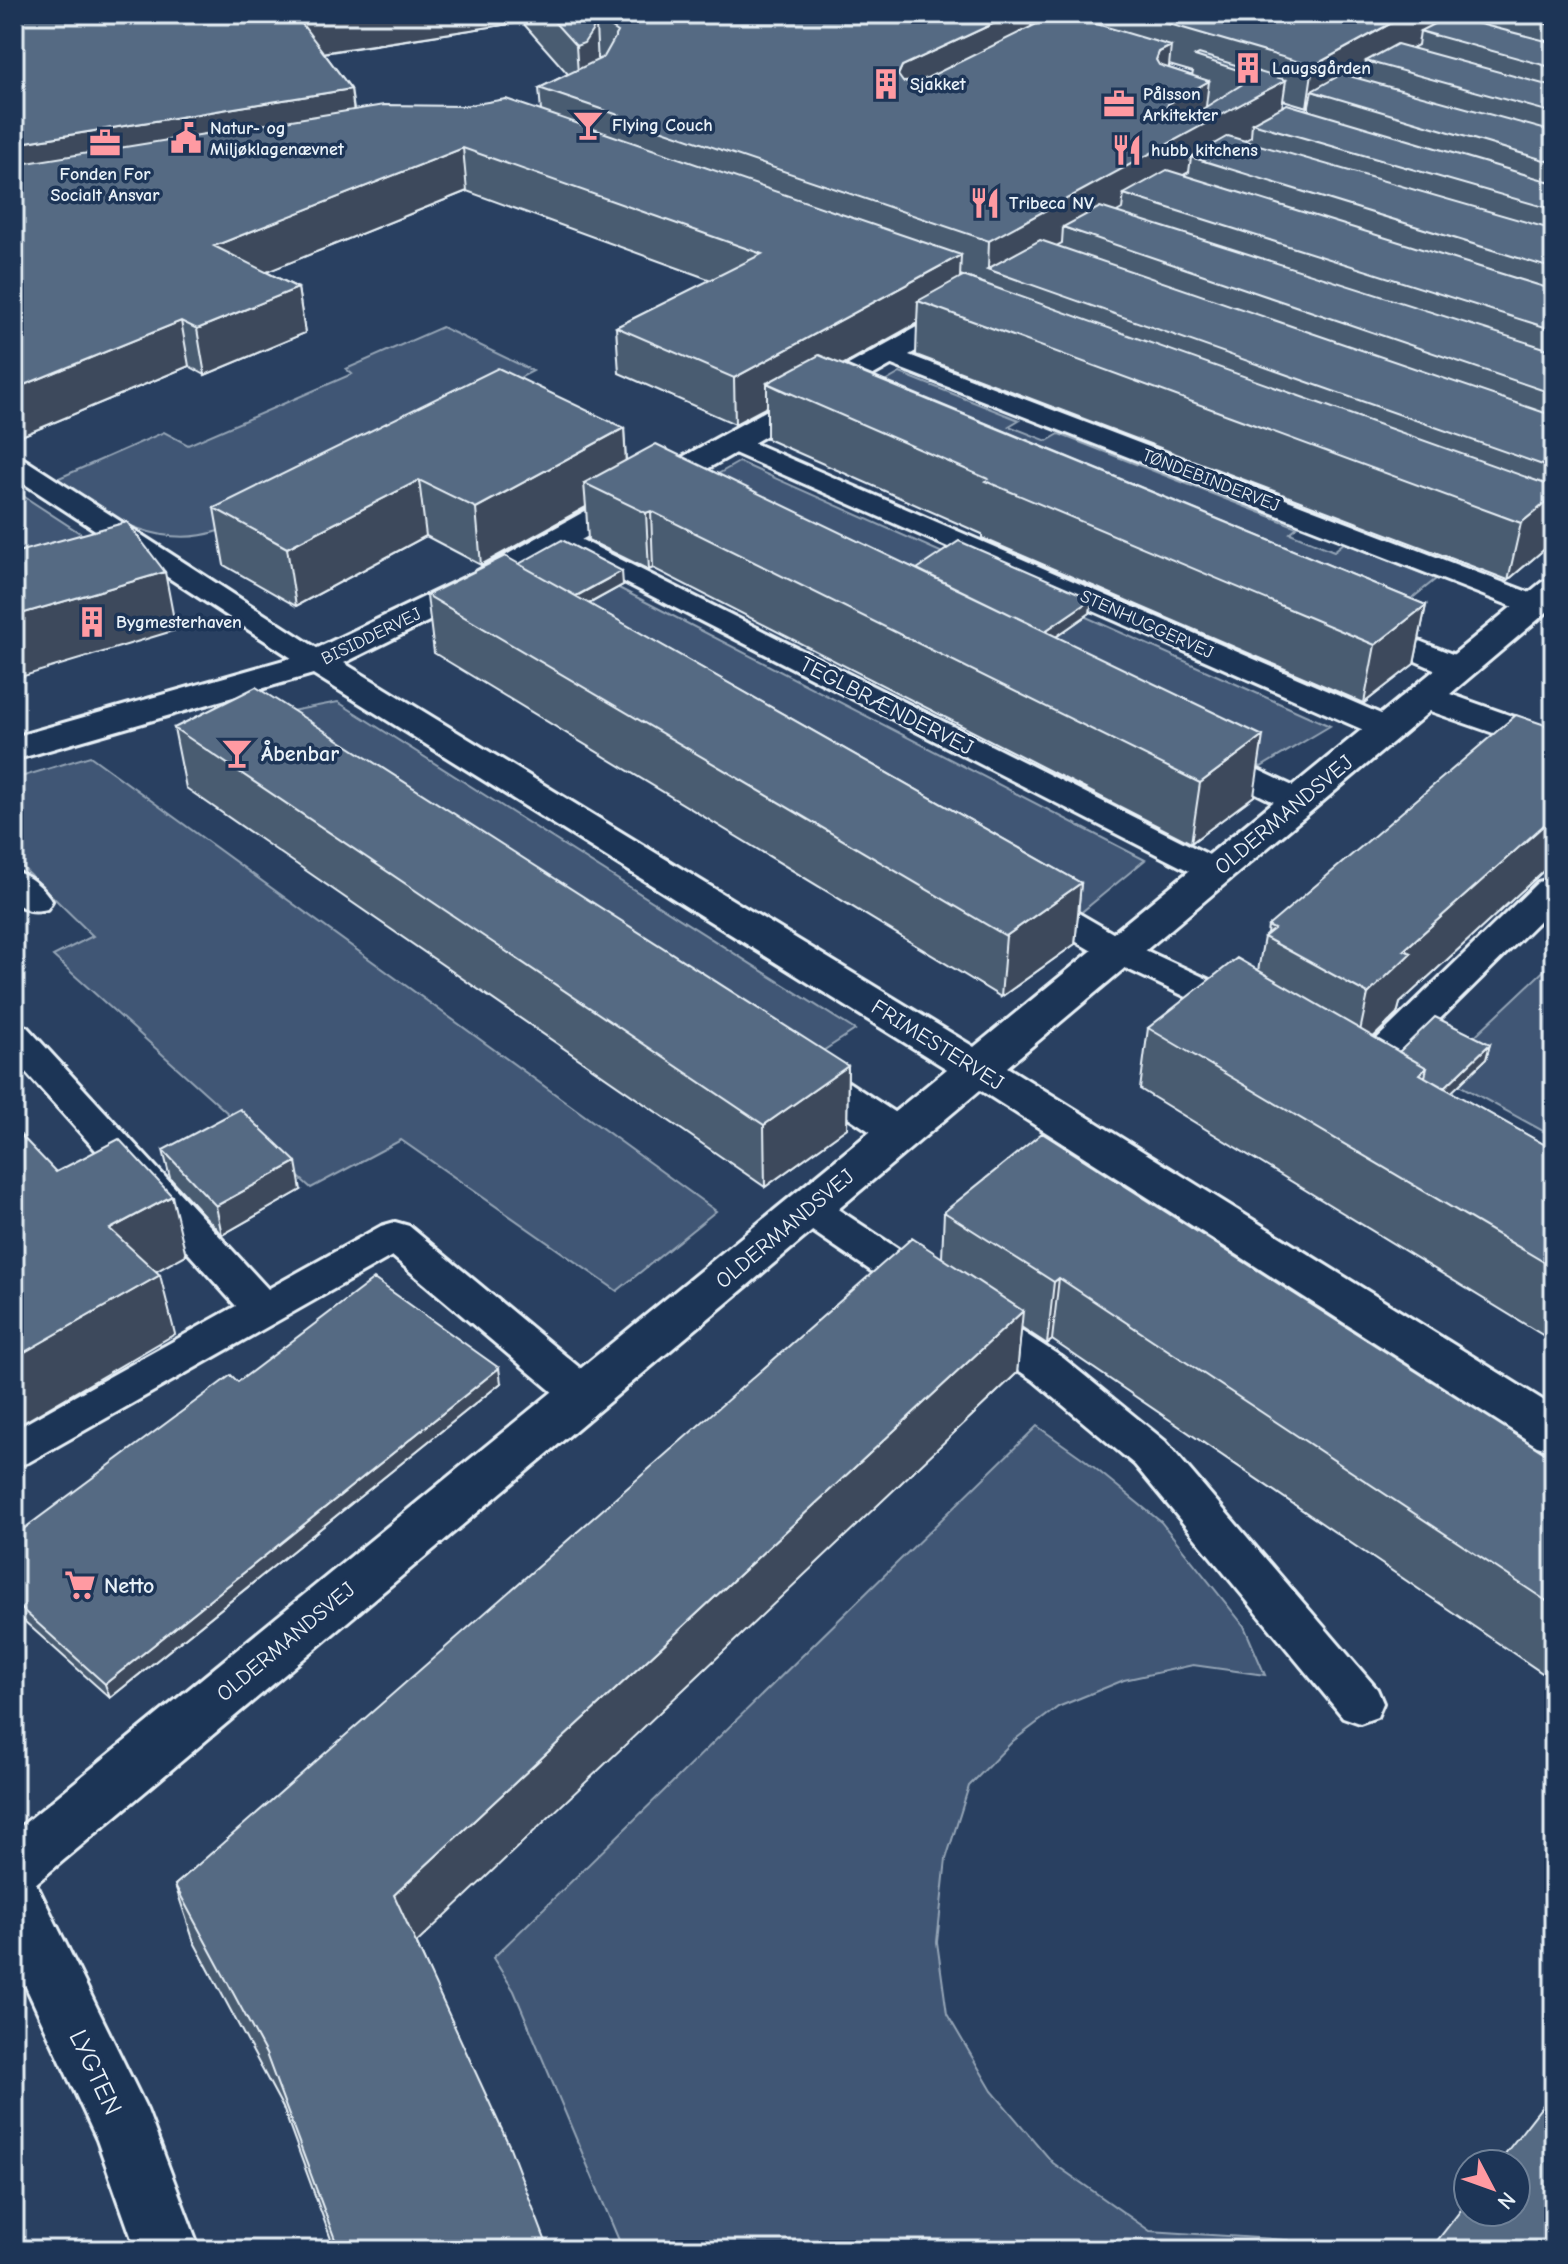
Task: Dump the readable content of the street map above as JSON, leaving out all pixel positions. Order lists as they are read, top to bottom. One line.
{"streets":{"street":["BISIDDERVEJ","OLDERMANDSVEJ","FRIMESTERVEJ","LYGTEN"],"lane":["TØNDEBINDERVEJ","STENHUGGERVEJ","TEGLBRÆNDERVEJ"]},"crossings":[["TØNDEBINDERVEJ","BISIDDERVEJ"],["TØNDEBINDERVEJ","OLDERMANDSVEJ"],["STENHUGGERVEJ","BISIDDERVEJ"],["STENHUGGERVEJ","OLDERMANDSVEJ"],["BISIDDERVEJ","TEGLBRÆNDERVEJ"],["BISIDDERVEJ","FRIMESTERVEJ"],["TEGLBRÆNDERVEJ","OLDERMANDSVEJ"],["OLDERMANDSVEJ","FRIMESTERVEJ"]],"places":{"building":["Laugsgården","Sjakket","Bygmesterhaven"],"office":["Pålsson Arkitekter","Fonden For Socialt Ansvar"],"bar":["Flying Couch","Åbenbar"],"public building":["Natur- og Miljøklagenævnet"],"restaurant":["hubb kitchens","Tribeca NV"],"supermarket":["Netto"]},"north":"bottom right"}
